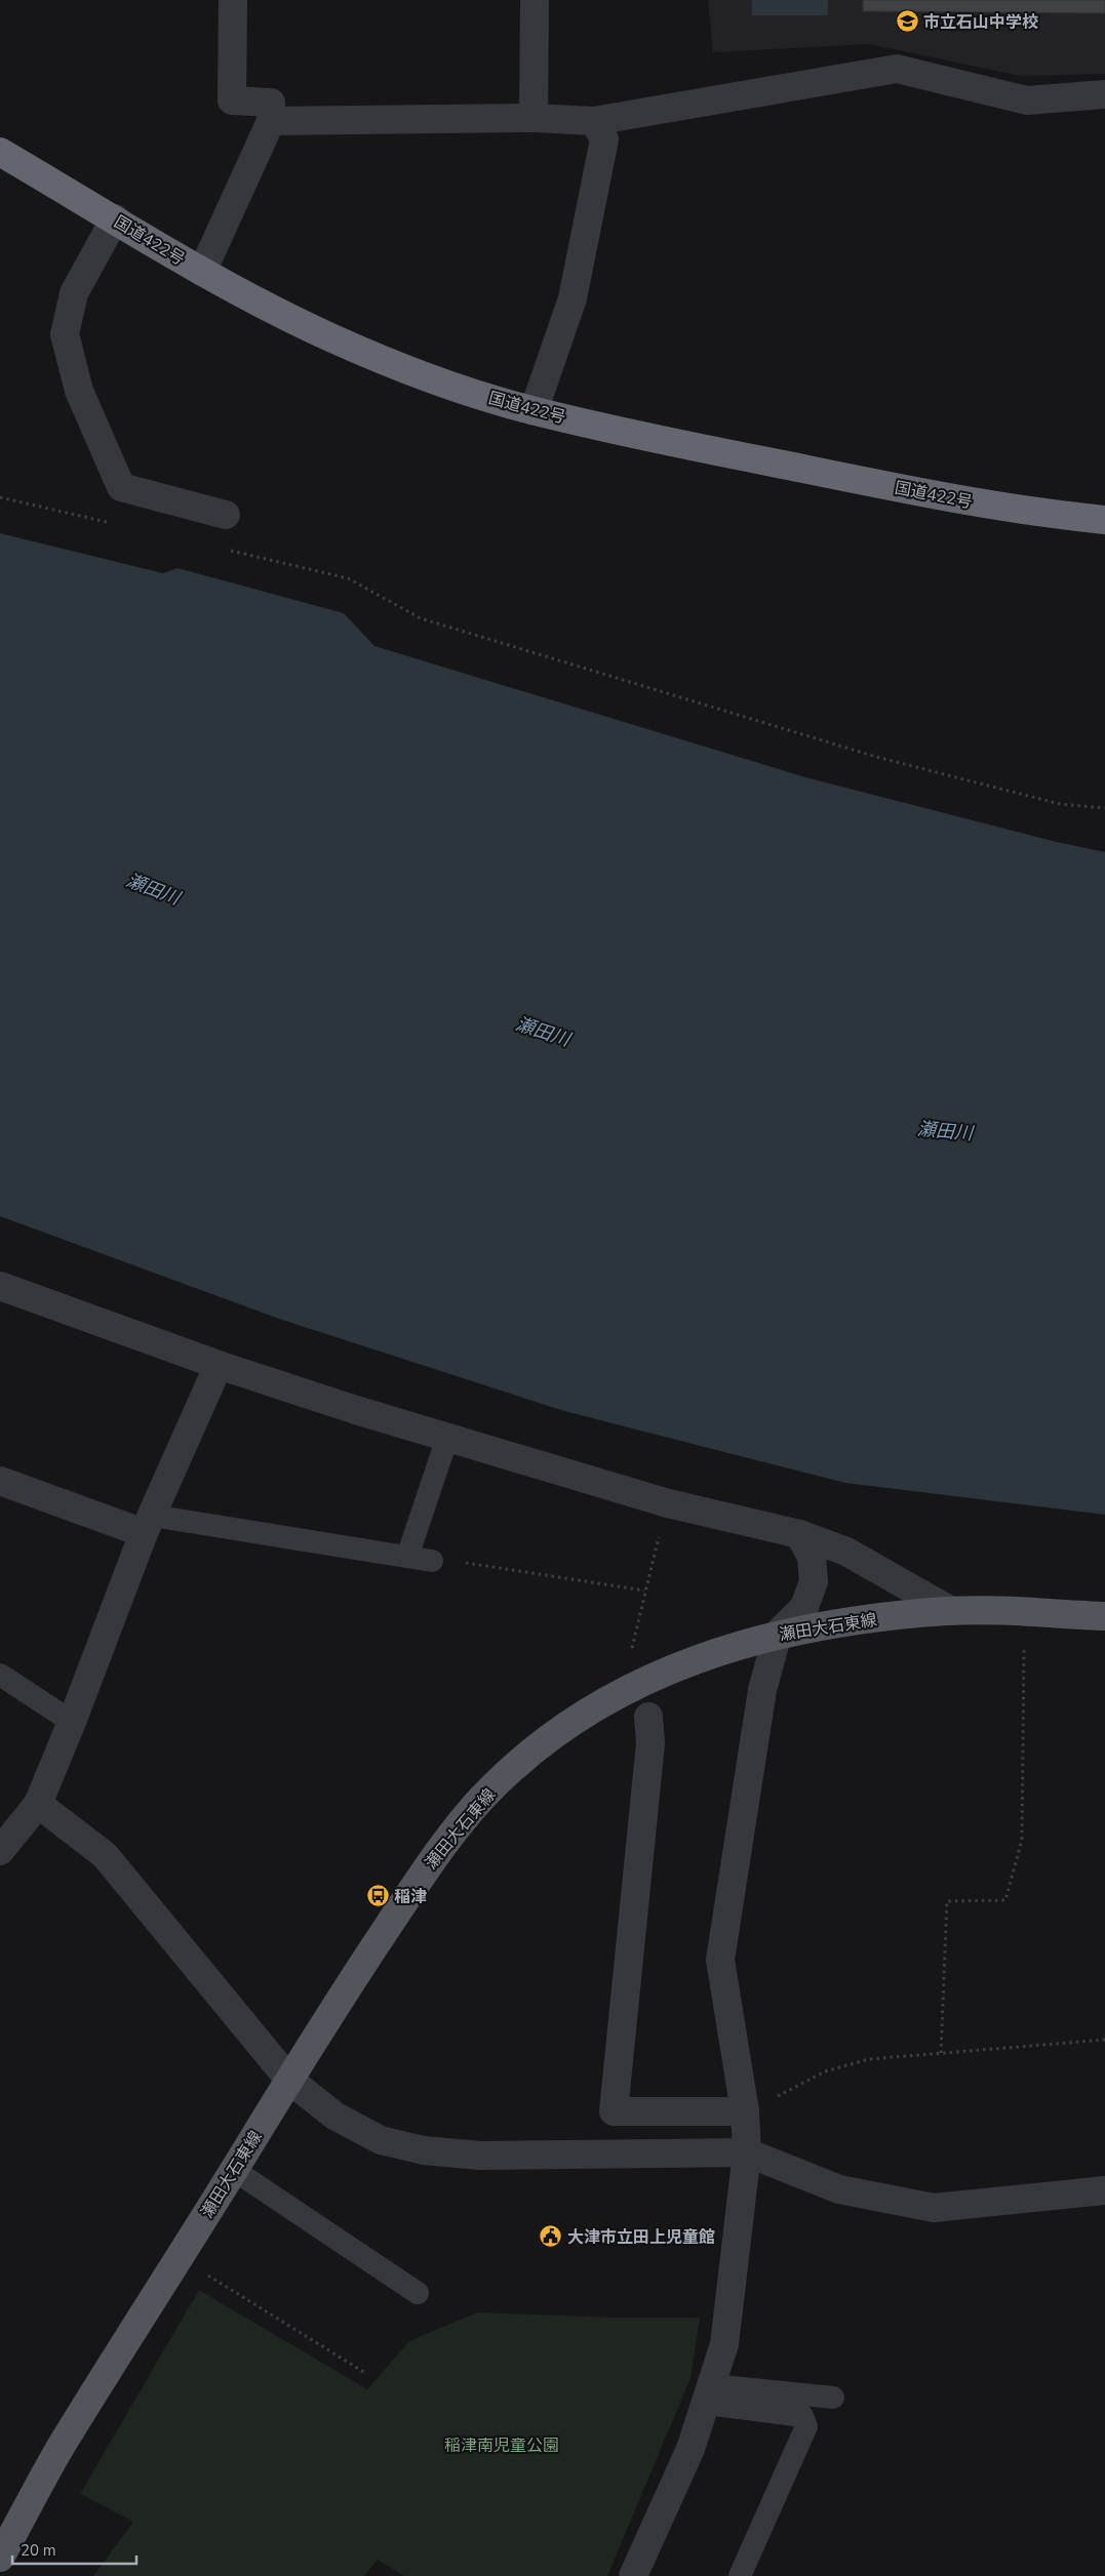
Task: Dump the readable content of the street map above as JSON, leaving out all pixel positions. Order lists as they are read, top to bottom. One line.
{"streets":{"highway":["国道422号"],"main road":["瀬田大石東線"]},"water":["瀬田川"],"parks":["稲津南児童公園"],"places":{"school or university":["市立石山中学校"],"bus stop":["稲津"],"public building":["大津市立田上児童館"]},"scale_bar":"20 m"}
